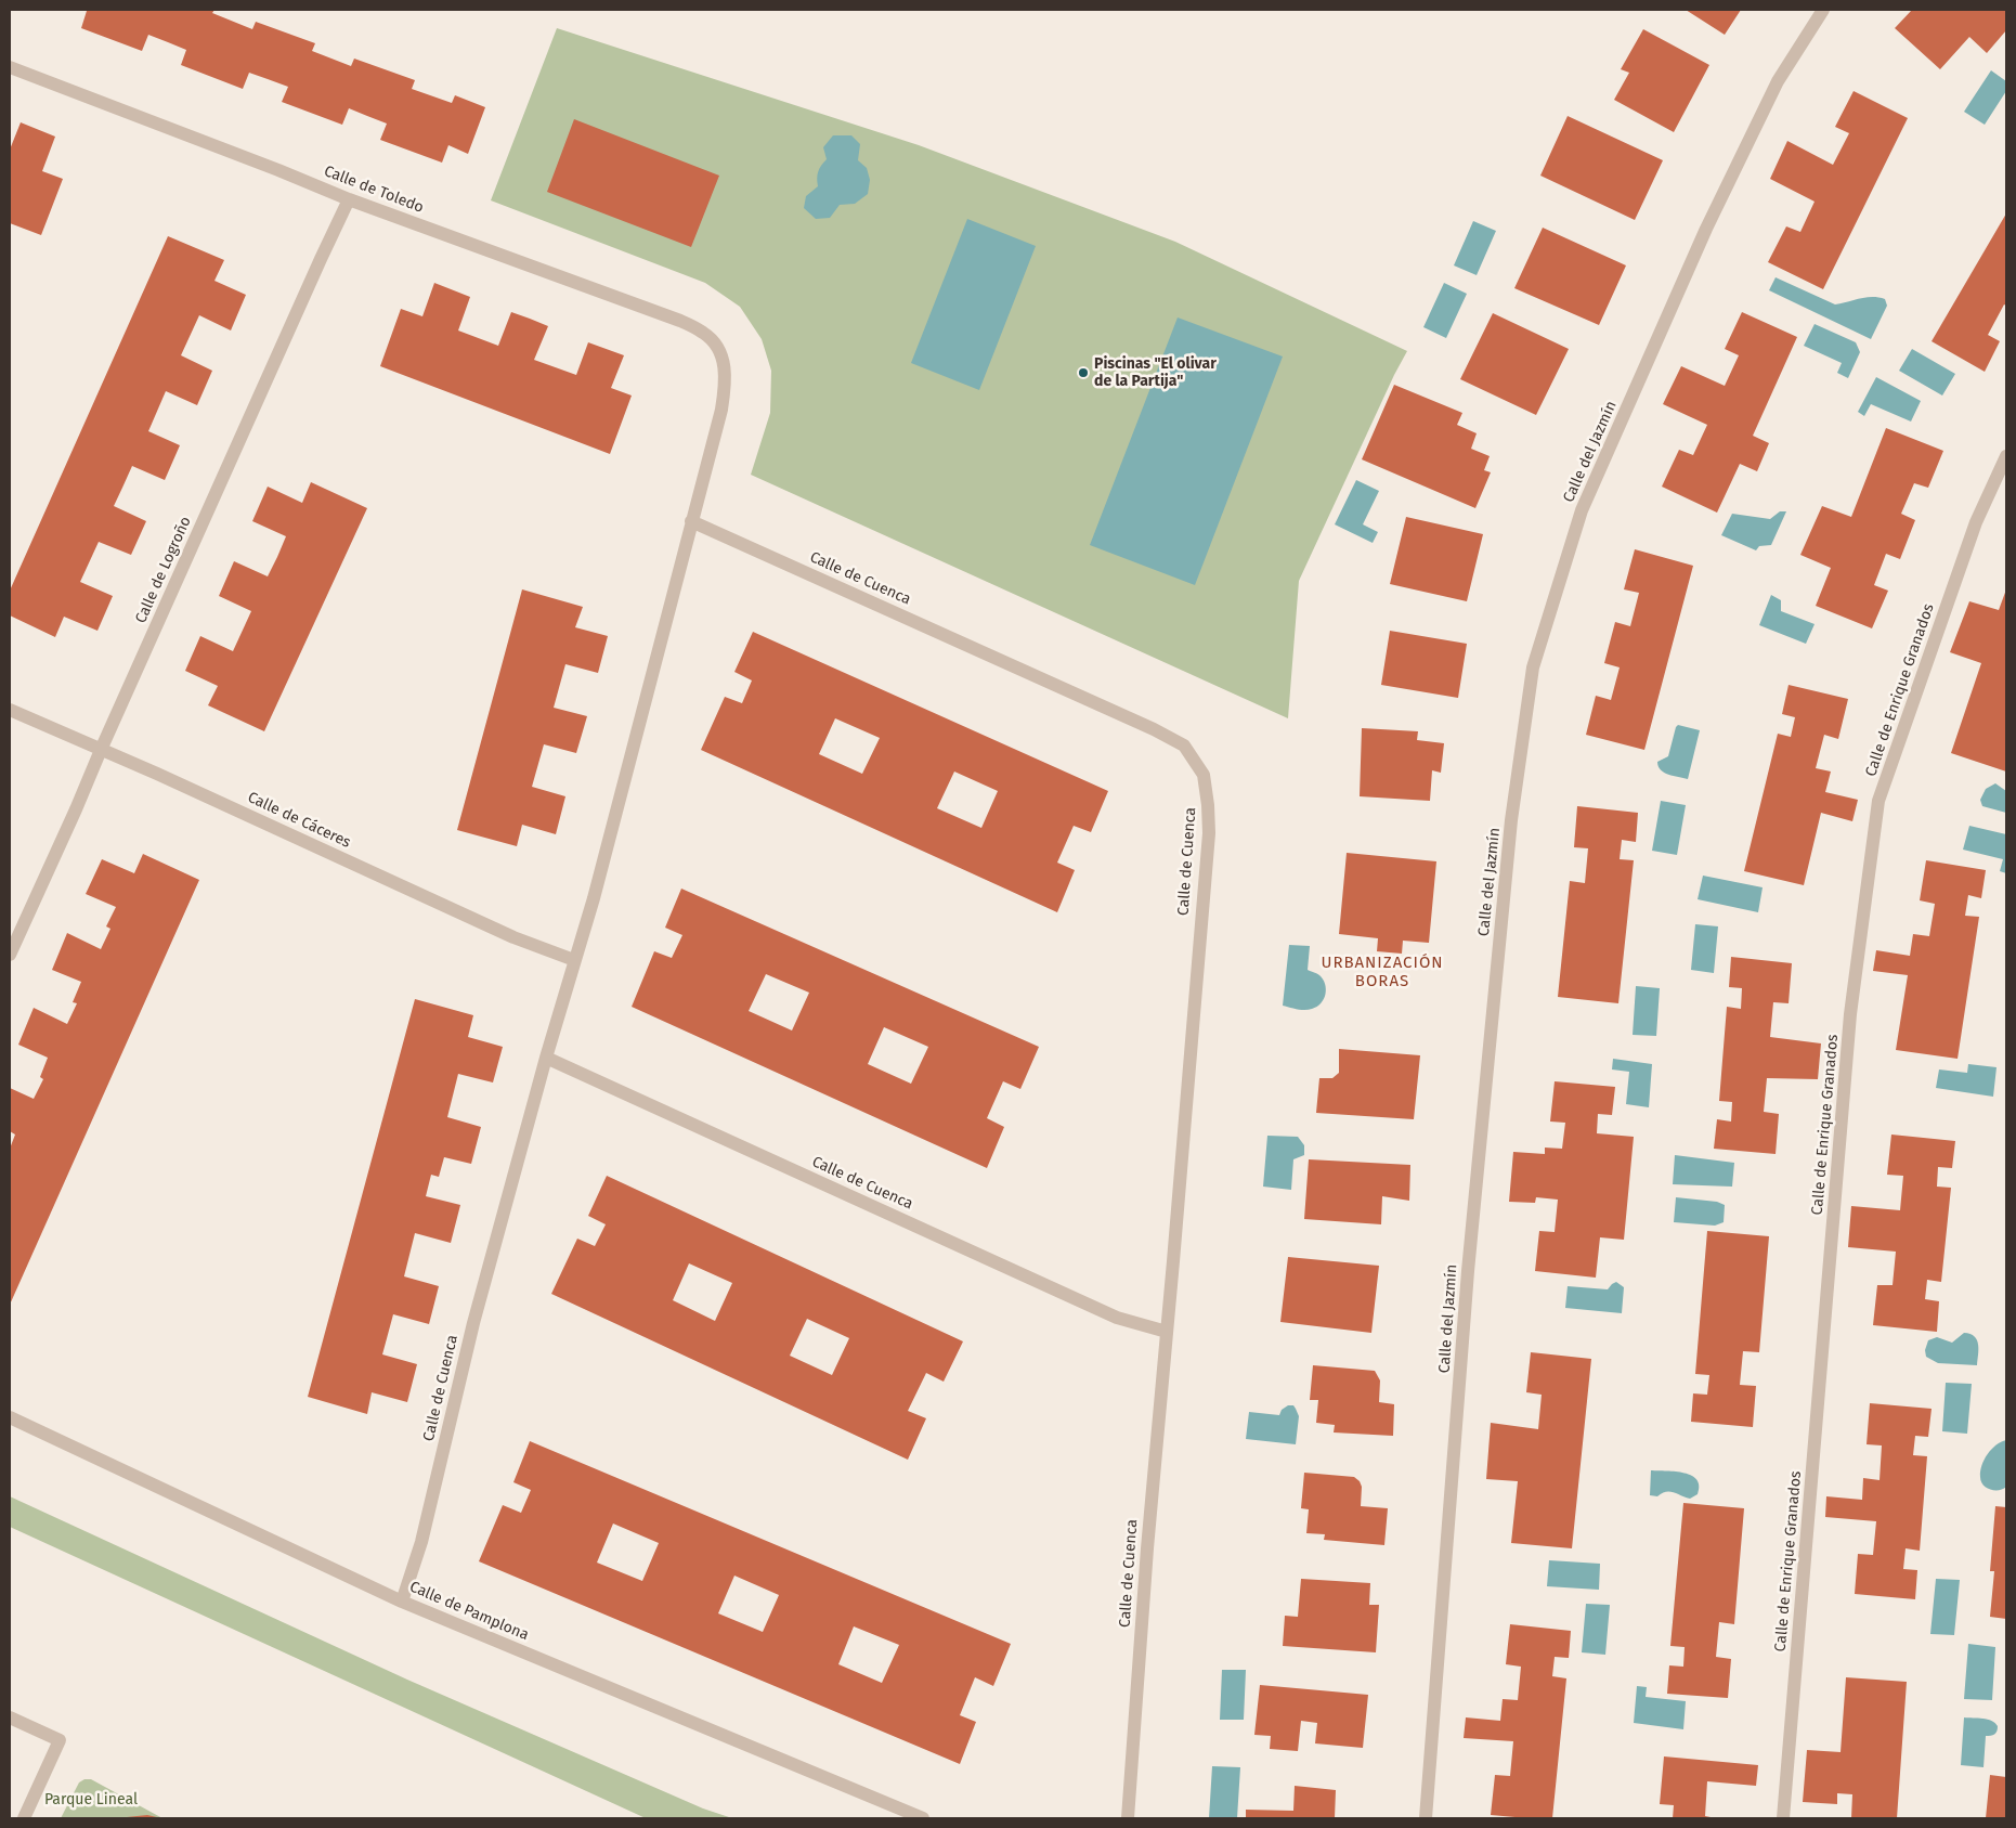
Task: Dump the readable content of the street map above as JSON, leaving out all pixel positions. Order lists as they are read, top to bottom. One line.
{"streets":{"street":["Calle de Toledo","Calle del Jazmín","Calle de Logroño","Calle de Cuenca","Calle de Enrique Granados","Calle de Cáceres","Calle de Pamplona"]},"crossings":[["Calle de Toledo","Calle de Logroño"],["Calle de Toledo","Calle de Cuenca"],["Calle de Logroño","Calle de Cáceres"],["Calle de Cuenca","Calle de Cáceres"],["Calle de Cuenca","Calle de Pamplona"]],"districts":["URBANIZACIÓN BORAS"],"parks":["Parque Lineal"],"places":["Piscinas \"El olivar de la Partija\""]}
